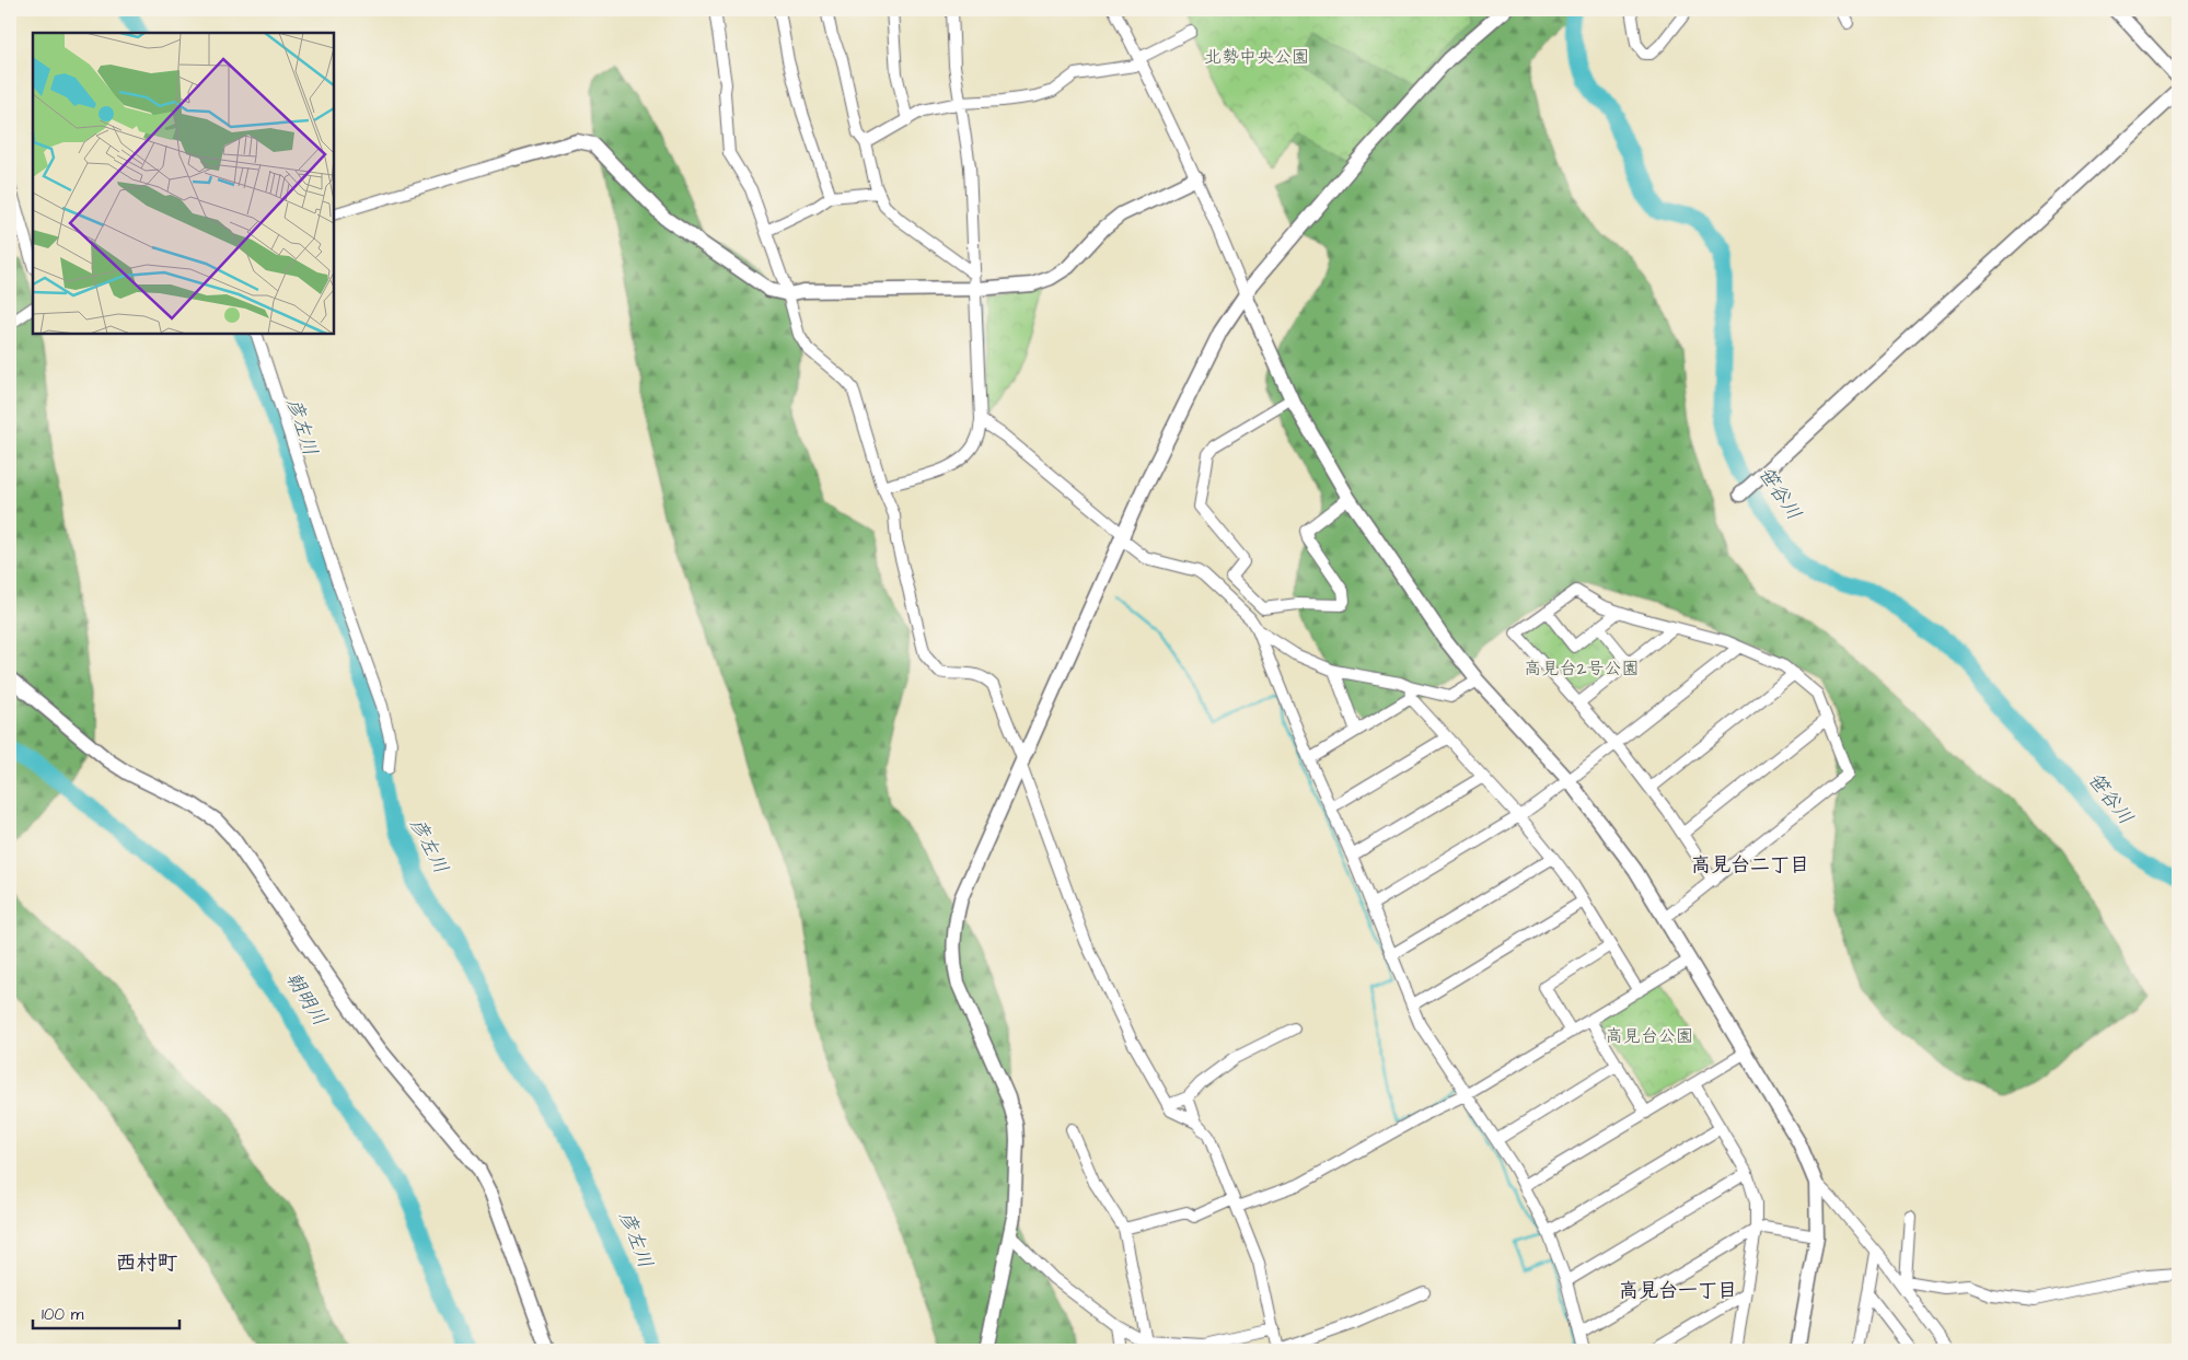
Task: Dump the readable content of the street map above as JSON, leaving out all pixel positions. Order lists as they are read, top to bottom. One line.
{"districts":["高見台二丁目","西村町","高見台一丁目"],"water":["彦左川","笹谷川","朝明川"],"parks":["北勢中央公園","高見台2号公園","高見台公園"],"scale_bar":"100 m"}
